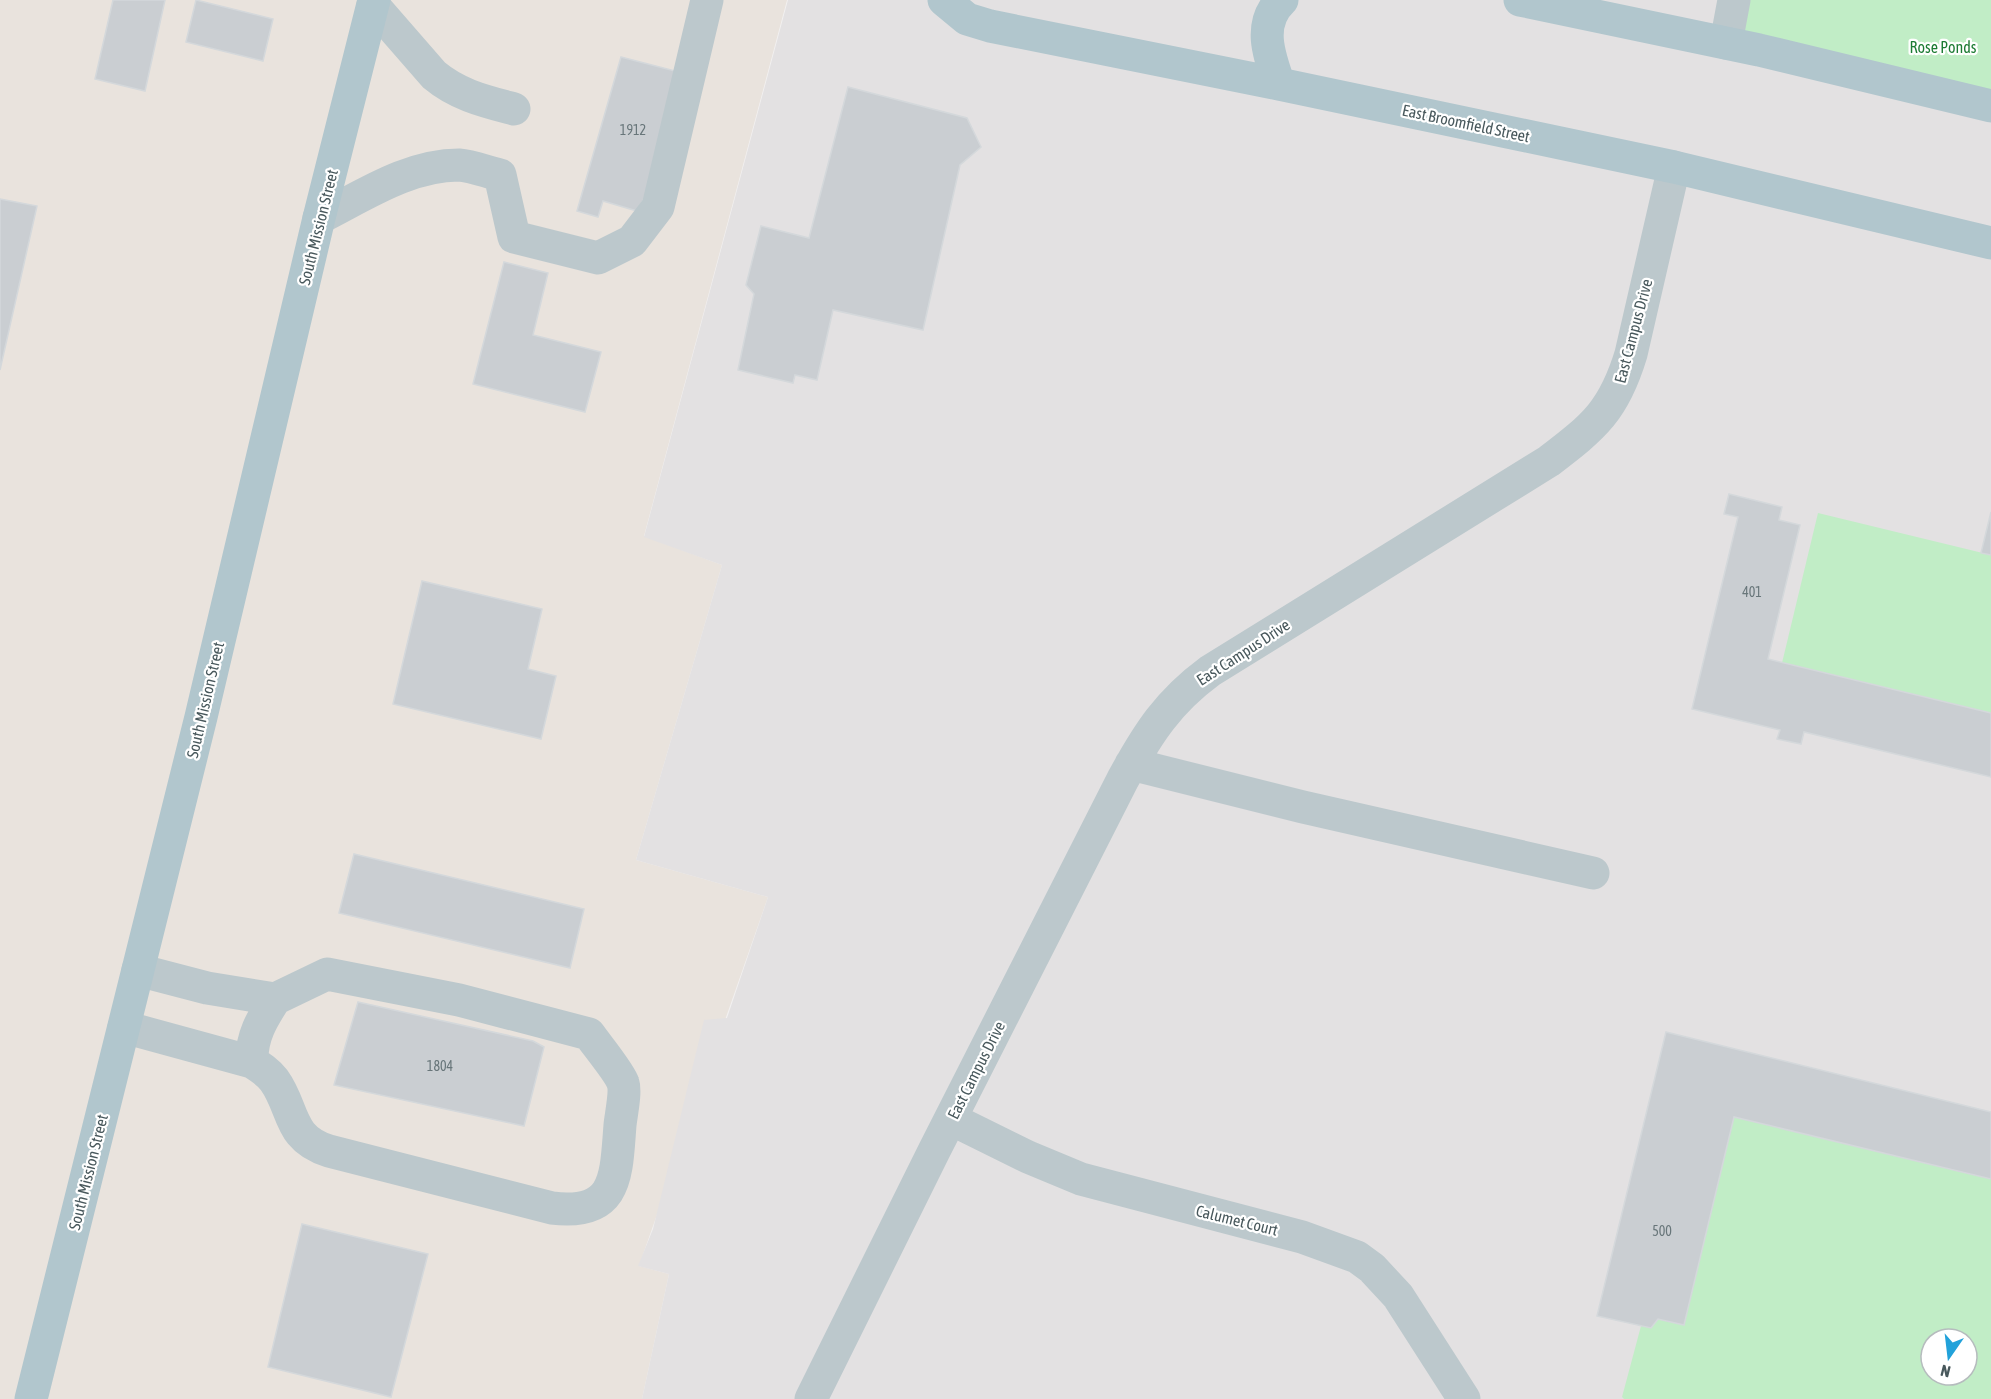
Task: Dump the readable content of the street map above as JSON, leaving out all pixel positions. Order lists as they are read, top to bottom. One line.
{"streets":{"main road":["East Broomfield Street","South Mission Street"],"street":["East Campus Drive","Calumet Court"]},"crossings":[["East Broomfield Street","East Campus Drive"],["East Campus Drive","Calumet Court"]],"parks":["Rose Ponds"],"house_numbers":["1912","401","1804","500"],"north":"bottom"}
